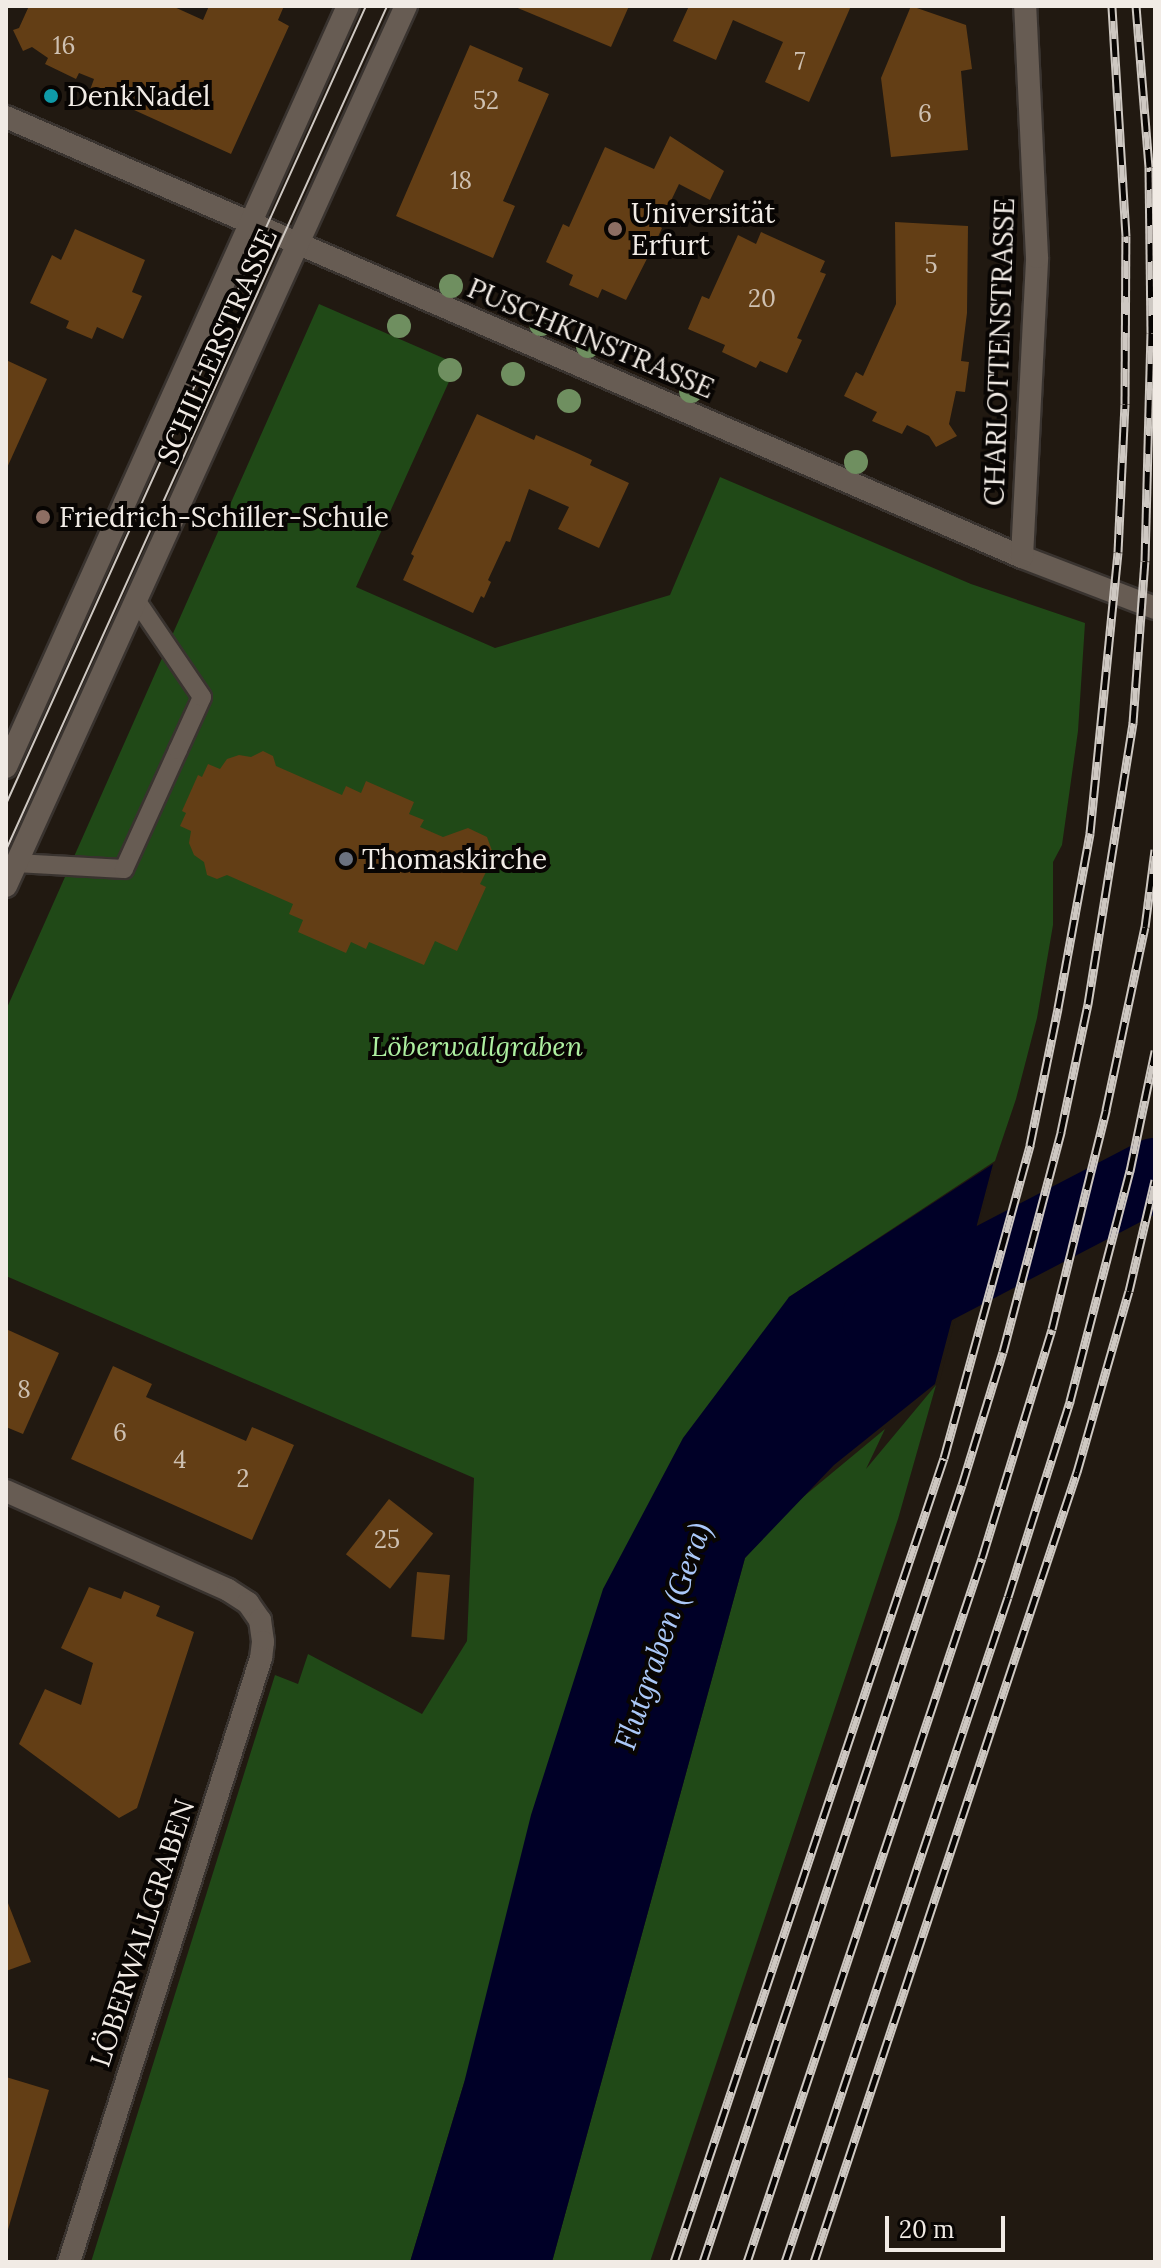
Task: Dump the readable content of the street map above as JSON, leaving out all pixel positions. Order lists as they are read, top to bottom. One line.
{"streets":{"street":["PUSCHKINSTRASSE","SCHILLERSTRASSE","CHARLOTTENSTRASSE","LÖBERWALLGRABEN"]},"crossings":[["PUSCHKINSTRASSE","SCHILLERSTRASSE"],["PUSCHKINSTRASSE","CHARLOTTENSTRASSE"]],"water":["Flutgraben (Gera)"],"parks":["Löberwallgraben"],"places":["DenkNadel","Universität Erfurt","Friedrich-Schiller-Schule","Thomaskirche"],"house_numbers":["16","7","52","6","18","5","20","8","6","4","2","25"],"scale_bar":"20 m"}
